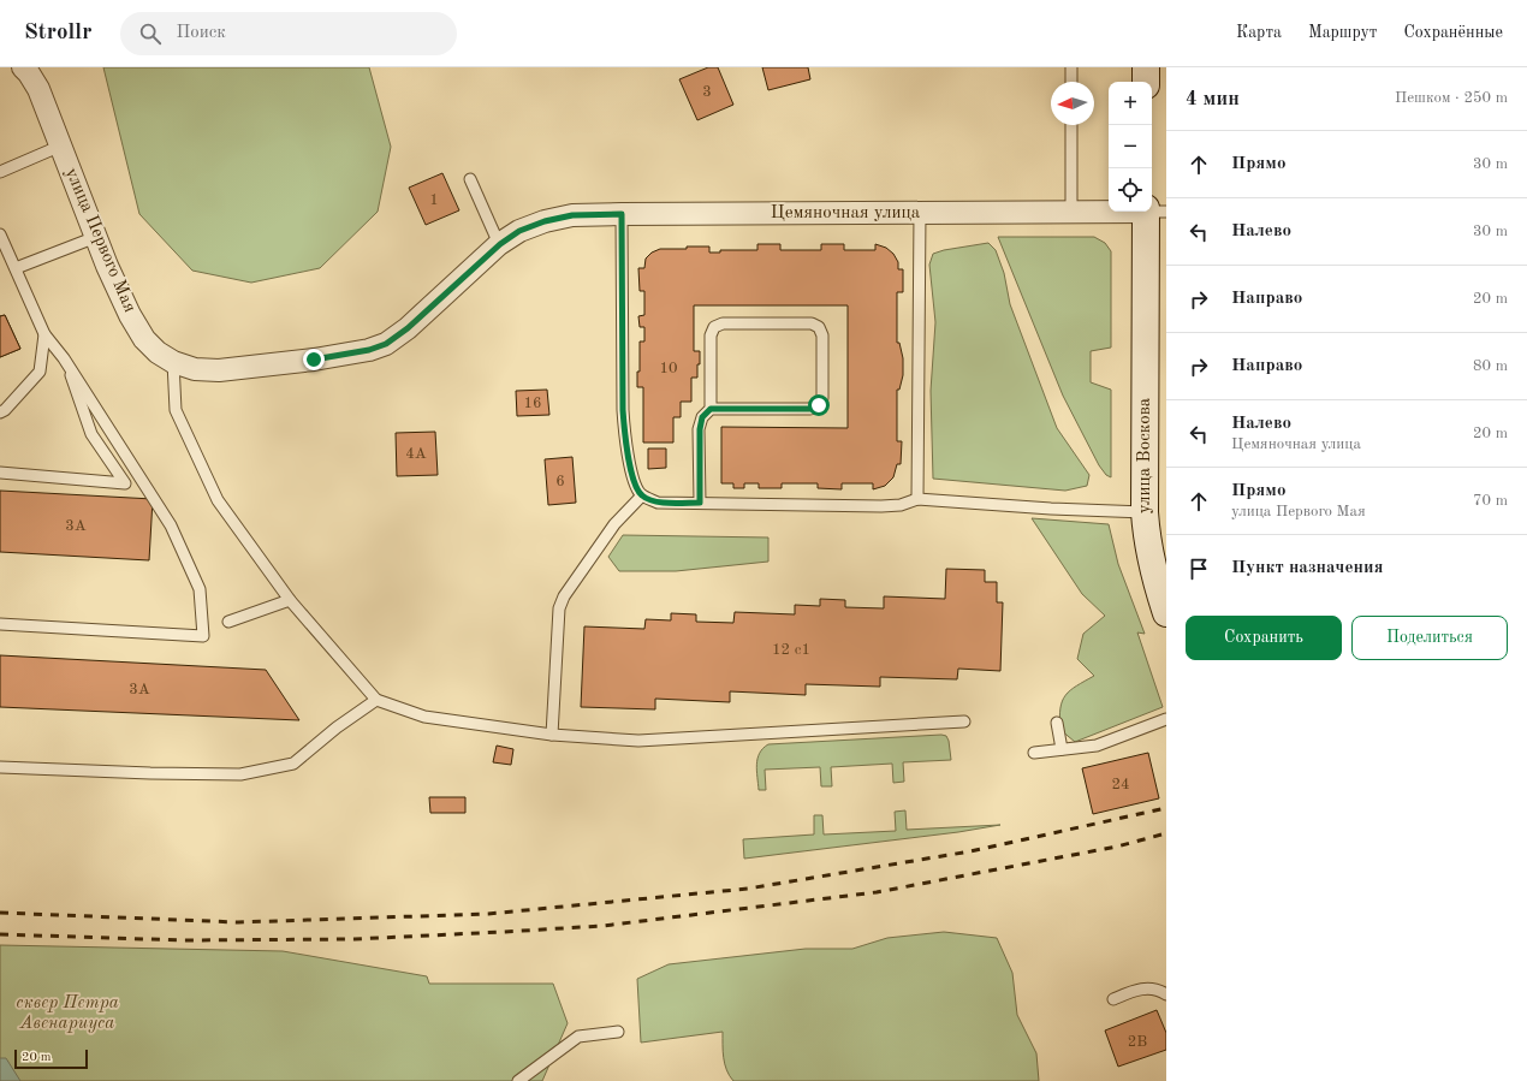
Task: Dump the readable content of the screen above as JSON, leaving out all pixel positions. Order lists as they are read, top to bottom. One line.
{"streets":{"main road":["улица Воскова"],"street":["Цемяночная улица","улица Первого Мая"]},"crossings":[["Цемяночная улица","улица Первого Мая"],["Цемяночная улица","улица Воскова"]],"parks":["сквер Петра Авенариуса"],"house_numbers":["3","1","10","16","4А","6","3А","12 с1","3А","24","2В"],"scale_bar":"20 m","north":"left","page":{"header":"Strollr","search":"Поиск","nav":["Карта","Маршрут","Сохранённые"],"heading":["4 мин","Пешком · 250 m"],"map_buttons":["+","−"],"list":[["Прямо","30 m"],["Налево","30 m"],["Направо","20 m"],["Направо","80 m"],["Налево","Цемяночная улица","20 m"],["Прямо","улица Первого Мая","70 m"],"Пункт назначения"],"buttons":["Сохранить","Поделиться"],"scale":"20 m"}}
